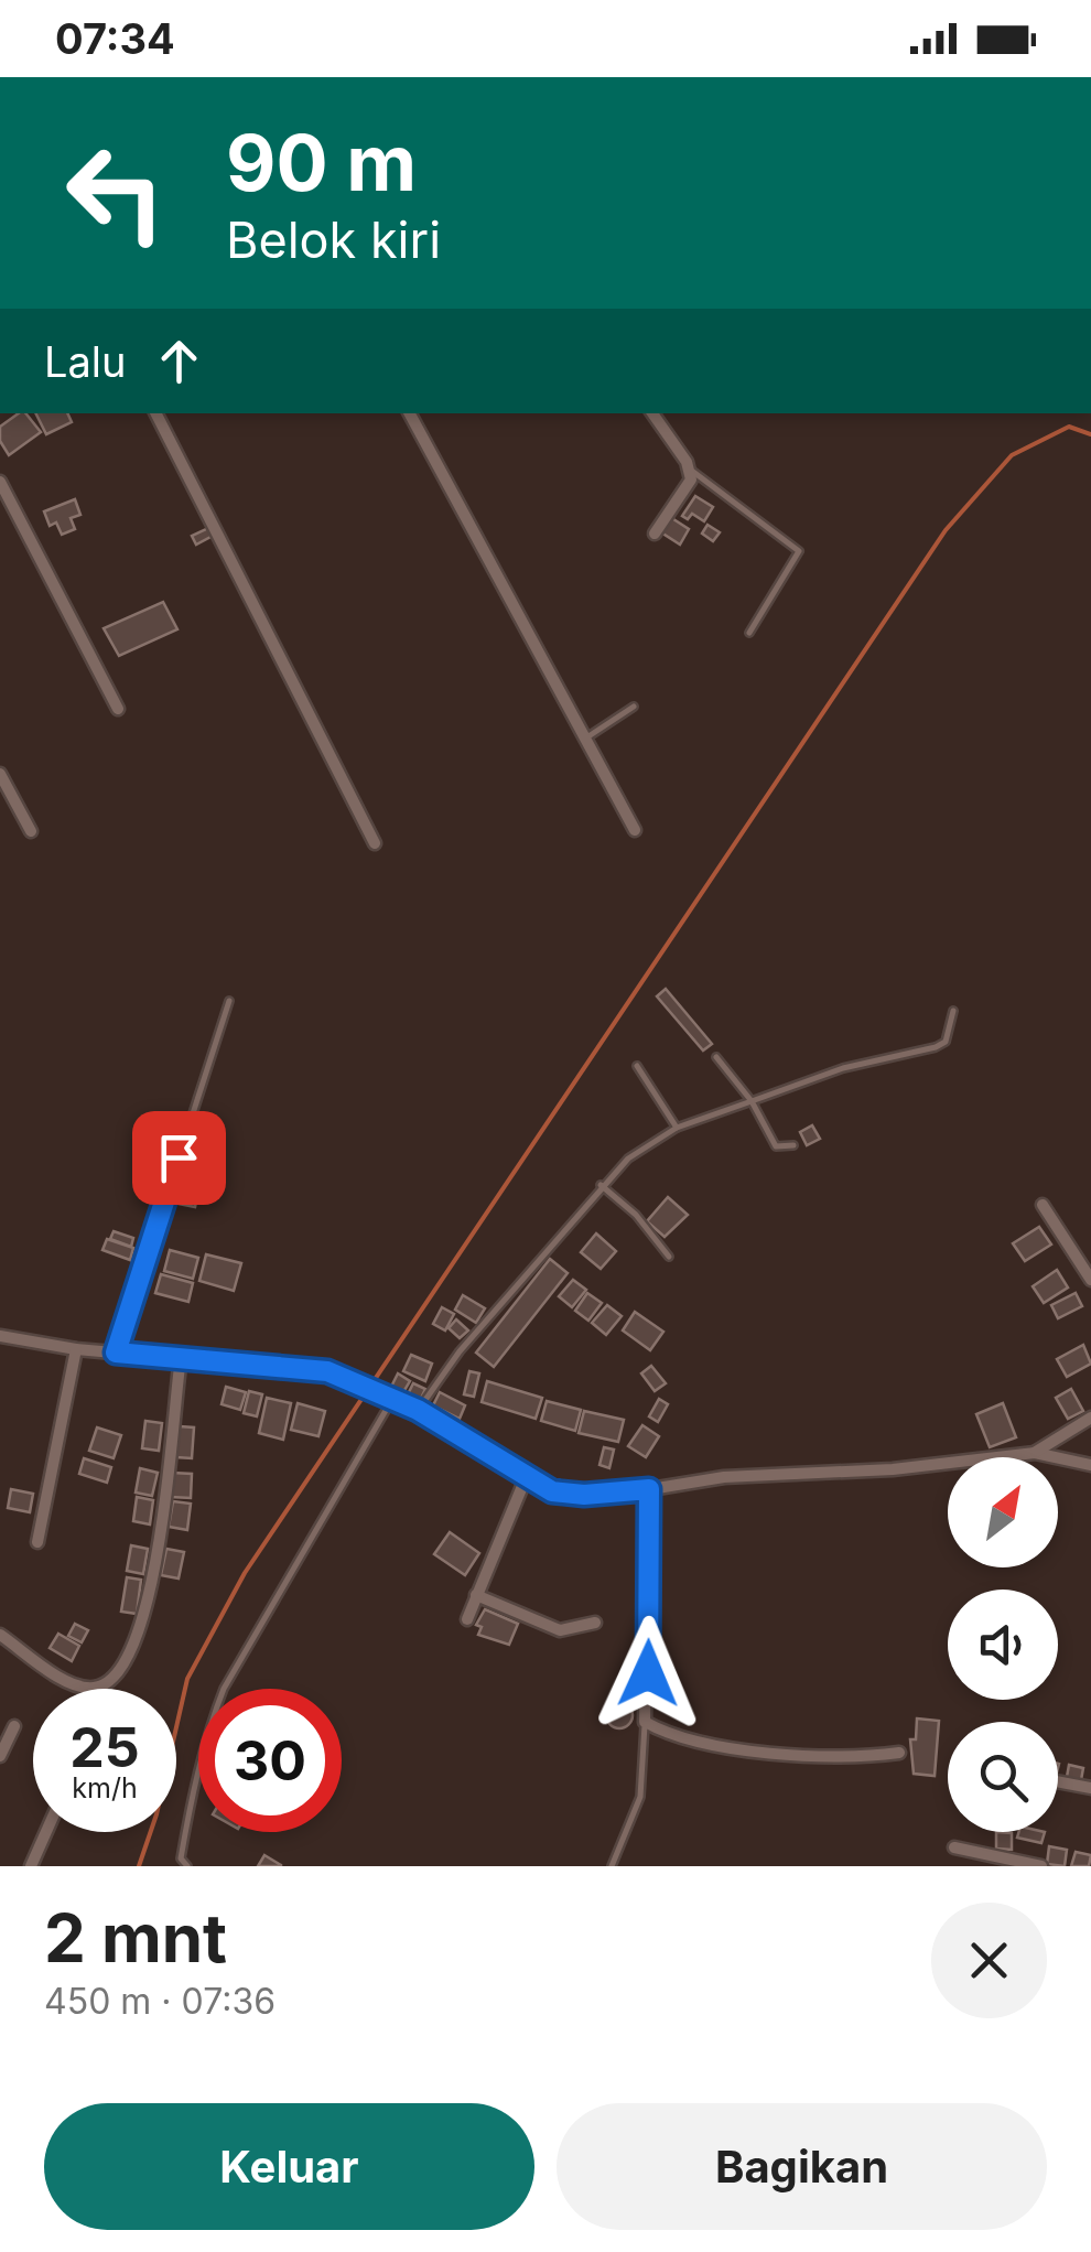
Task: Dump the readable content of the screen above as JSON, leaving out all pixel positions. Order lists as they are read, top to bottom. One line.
{"north":"top right","page":{"status":"07:34","turn":["90 m","Belok kiri"],"then":"Lalu","speed":"25 km/h","limit":"30","heading":["2 mnt","450 m · 07:36"],"buttons":["Keluar","Bagikan"]}}
